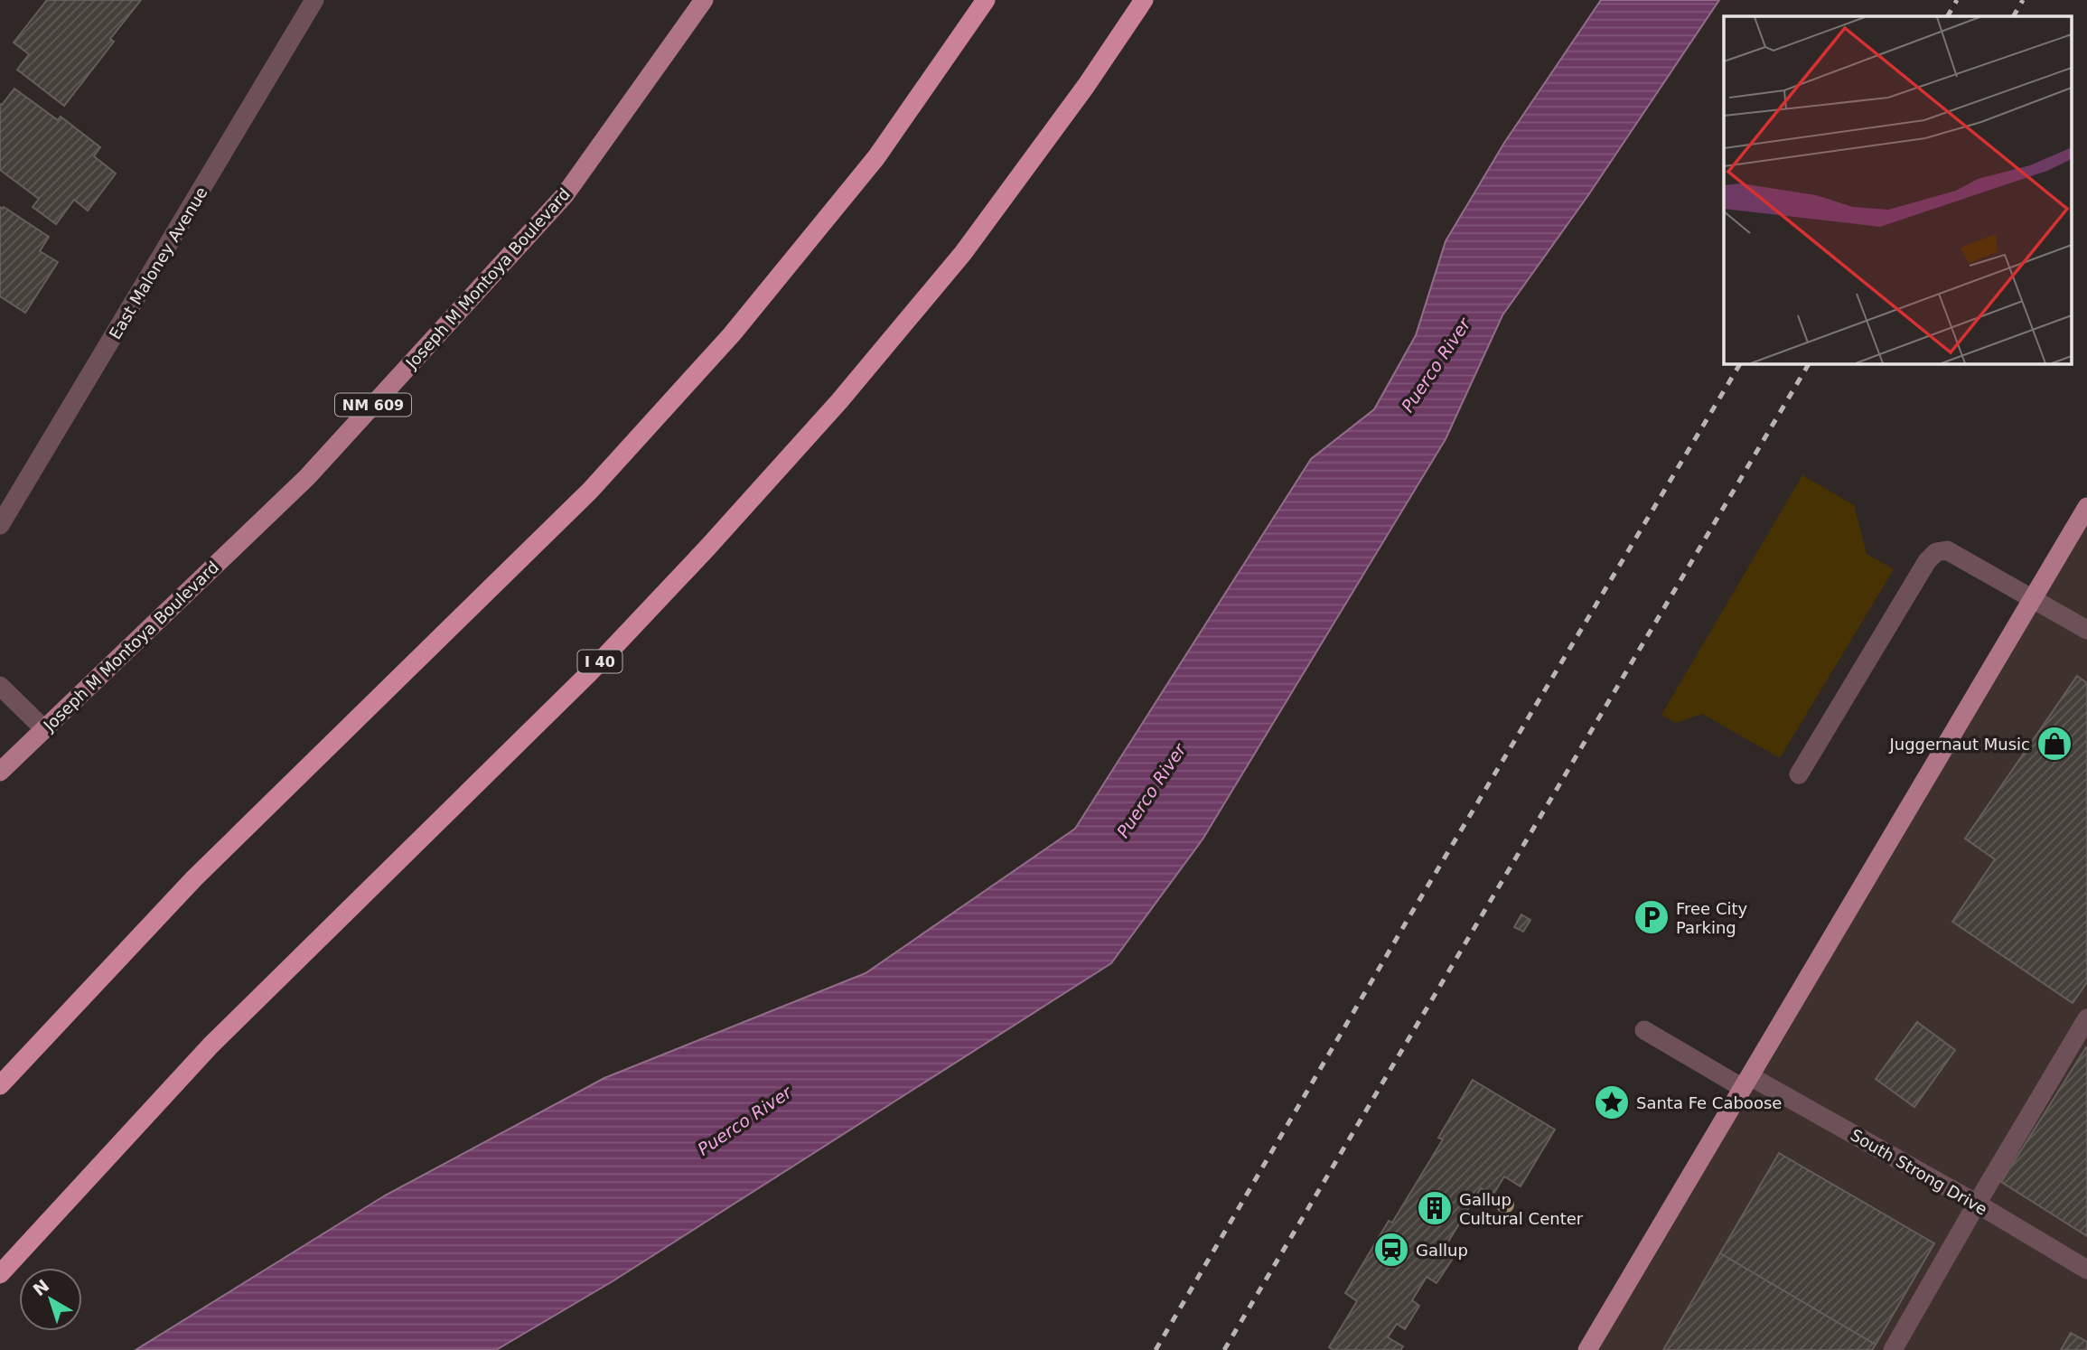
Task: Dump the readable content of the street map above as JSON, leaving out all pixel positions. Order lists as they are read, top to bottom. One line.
{"streets":{"highway":["I 40"],"main road":["Joseph M Montoya Boulevard","NM 609"],"street":["East Maloney Avenue","South Strong Drive"]},"water":["Puerco River"],"places":{"shop":["Juggernaut Music"],"parking":["Free City Parking"],"place":["Santa Fe Caboose"],"building":["Gallup Cultural Center"],"station":["Gallup"]},"north":"top left"}
